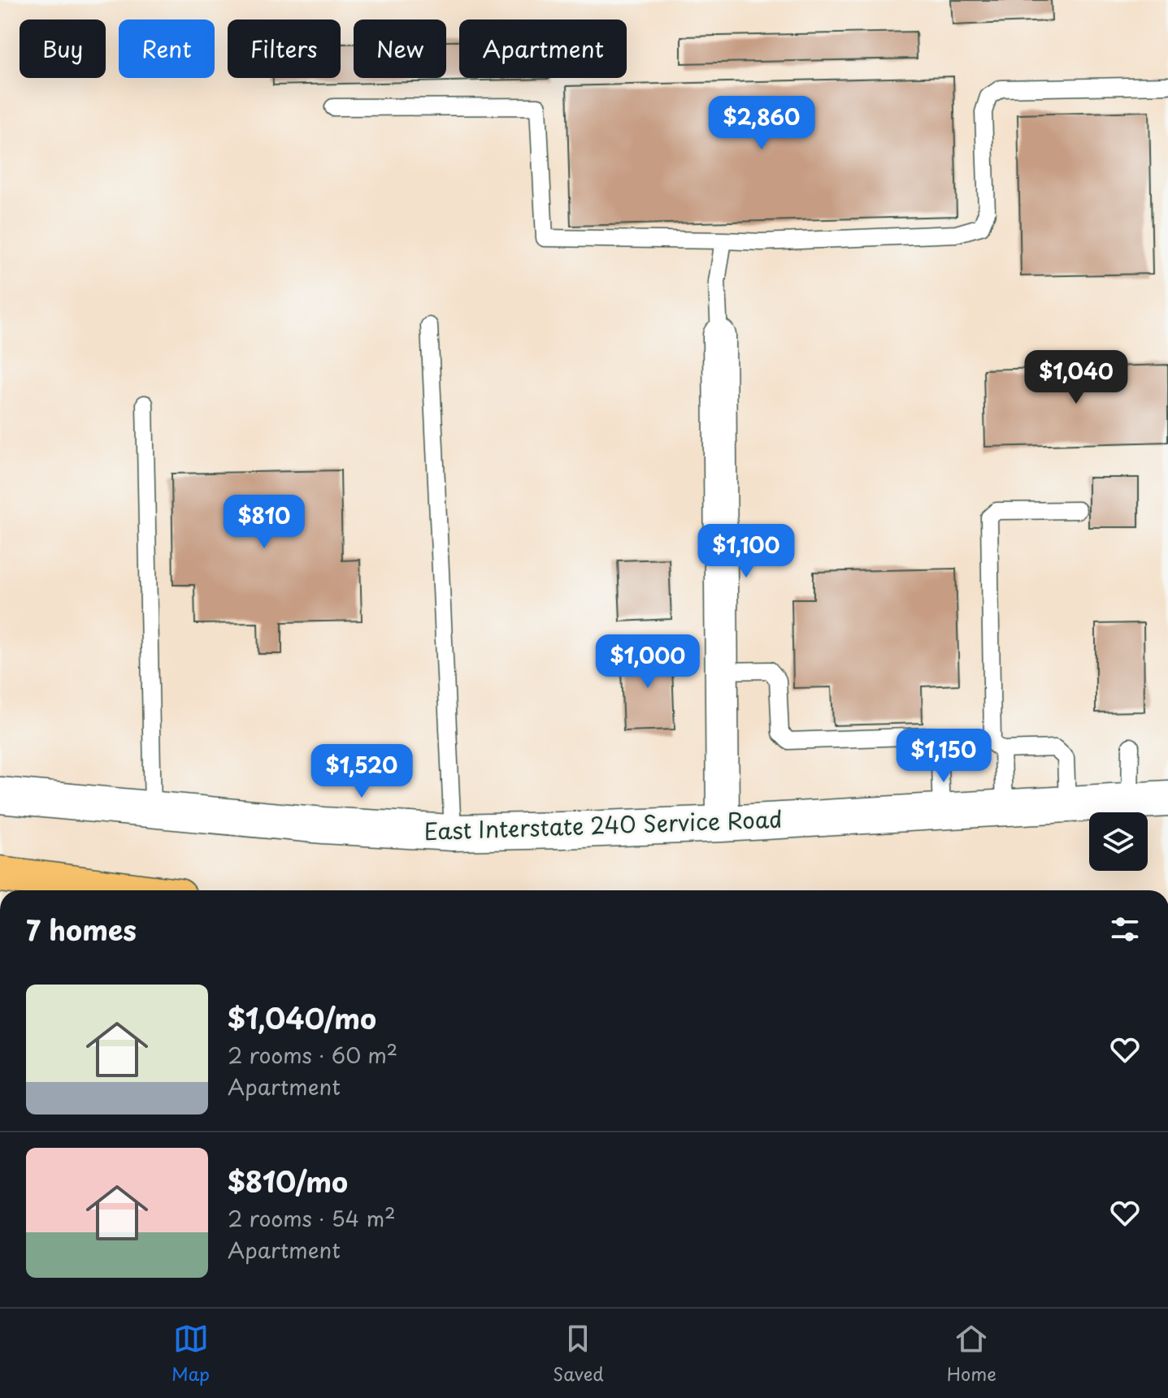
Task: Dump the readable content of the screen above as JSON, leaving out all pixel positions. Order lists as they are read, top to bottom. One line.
{"streets":{"street":["East Interstate 240 Service Road"]},"page":{"chip":["Buy","Rent","Filters","New","Apartment"],"price":["$2,860","$1,040","$810","$1,100","$1,000","$1,150","$1,520"],"heading":"7 homes","list":[{"name":"$1,040/mo","note":"2 rooms · 60 m² · Apartment"},{"name":"$810/mo","note":"2 rooms · 54 m² · Apartment"}],"tabs":["Map","Saved","Home"]}}
